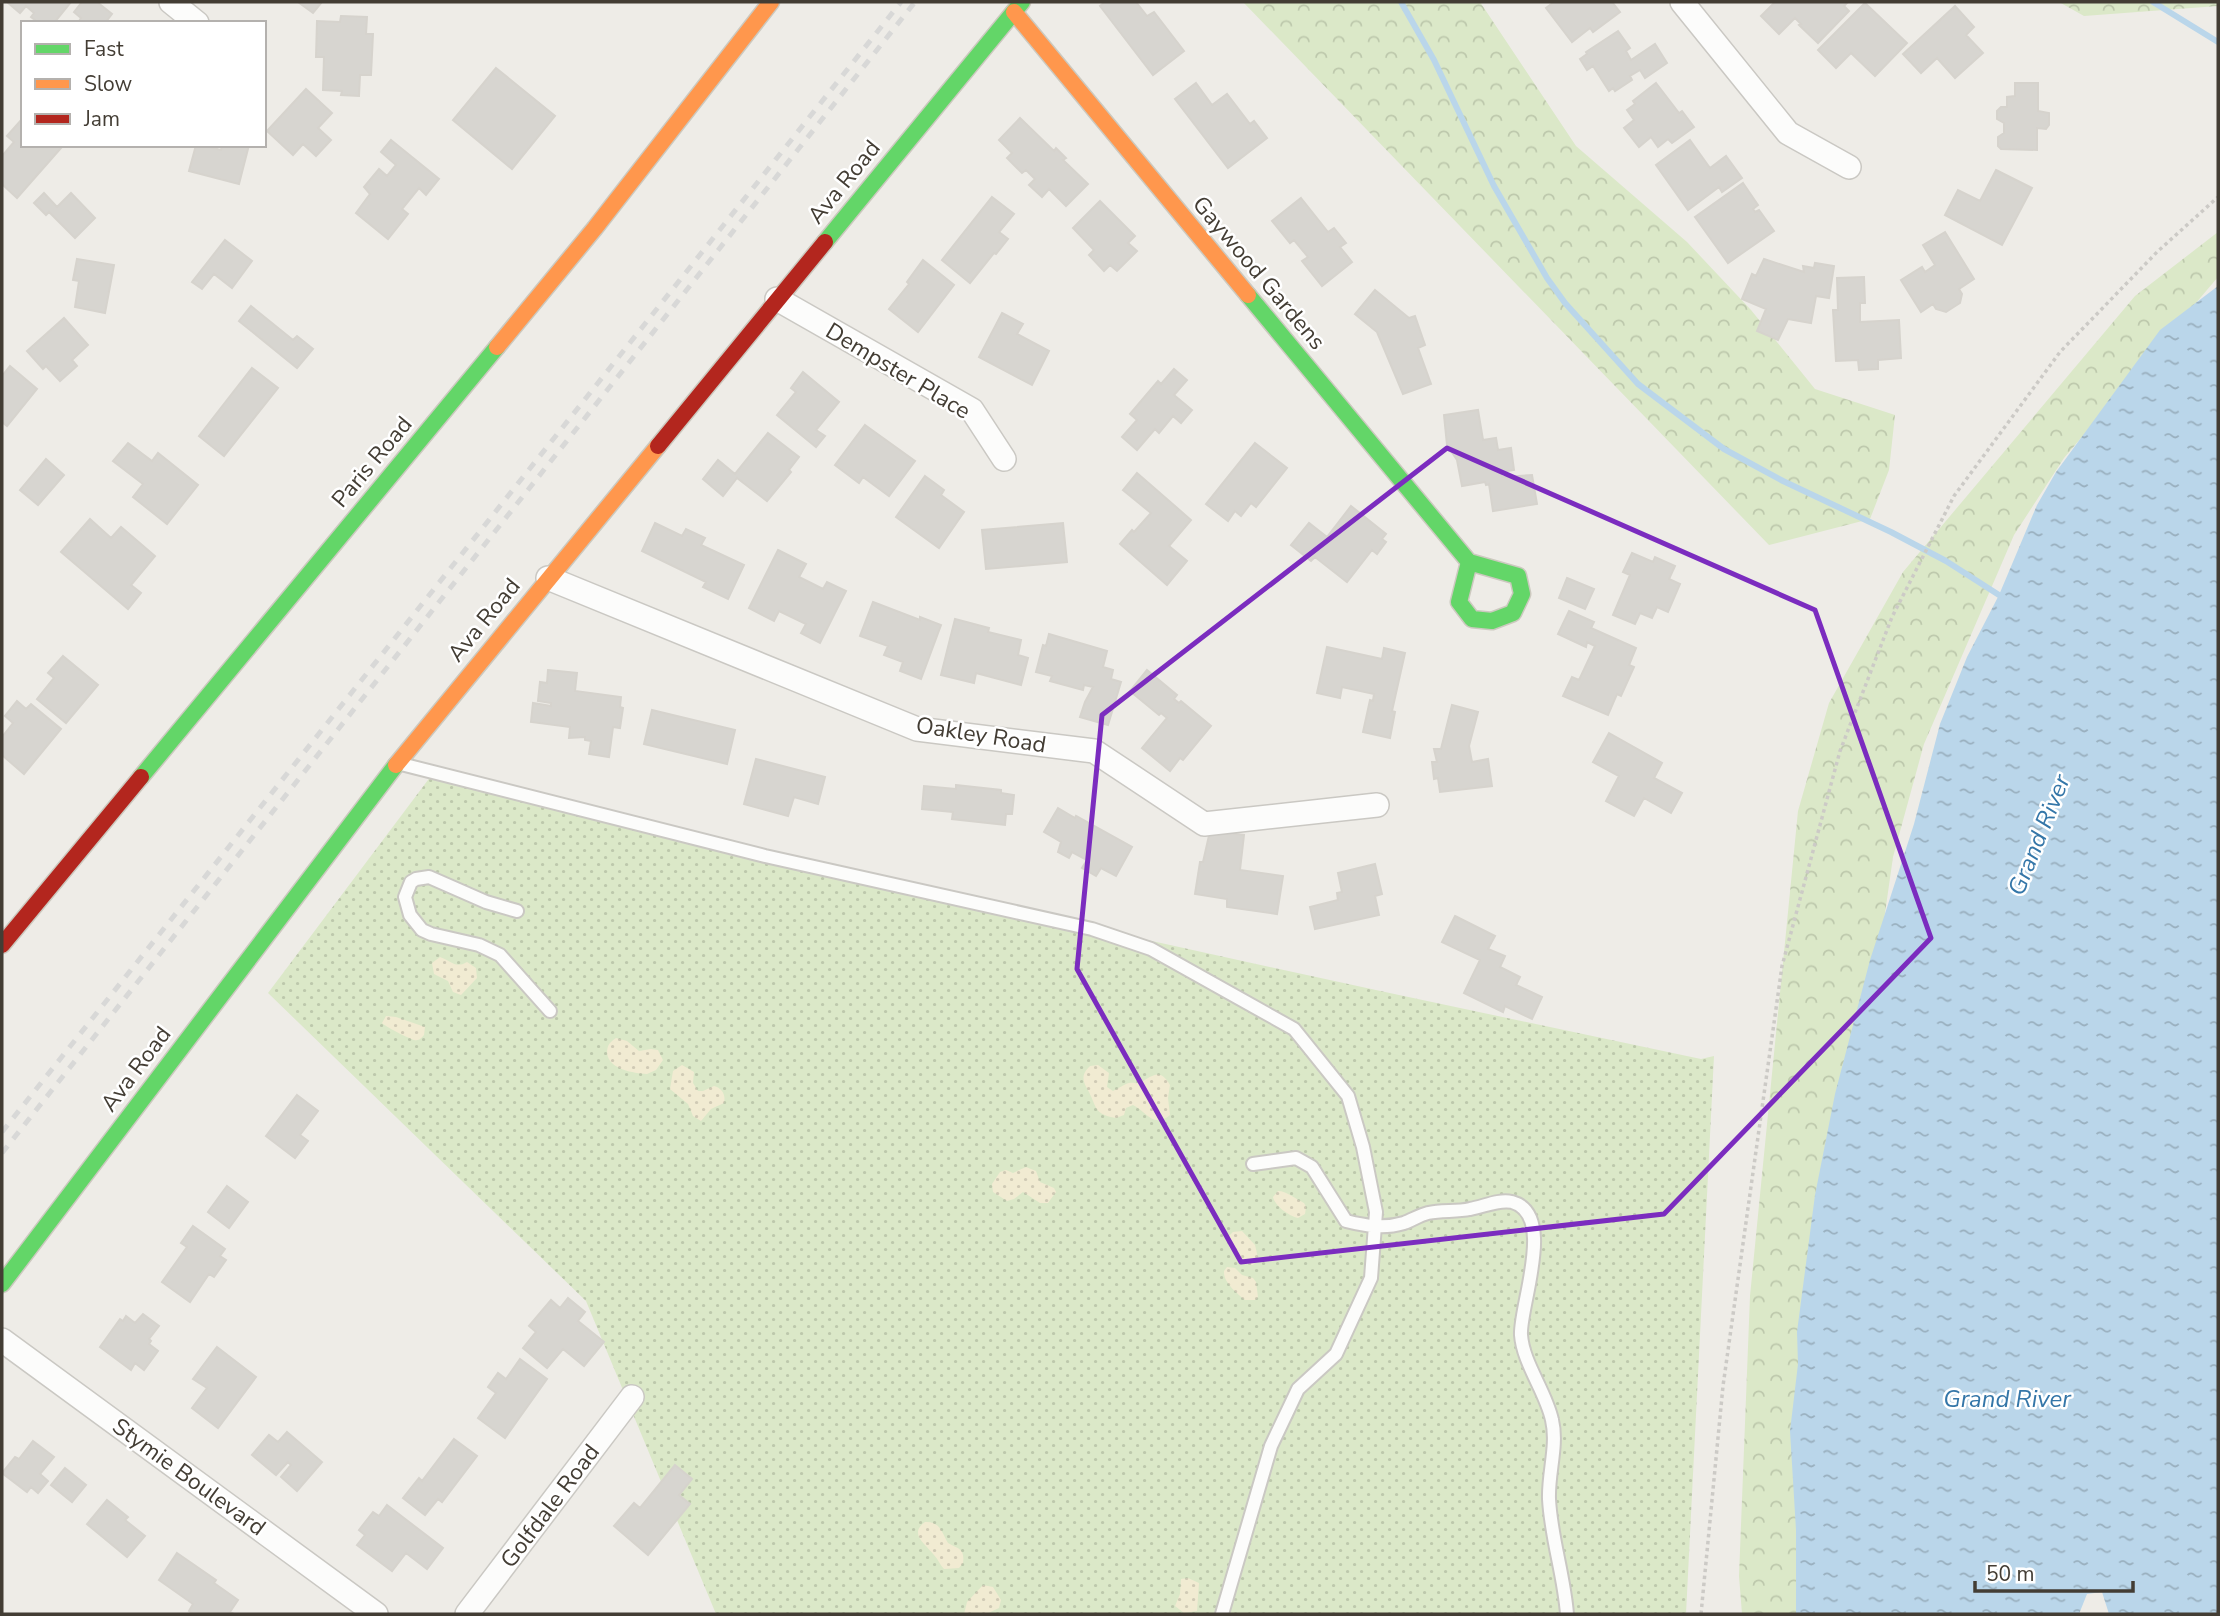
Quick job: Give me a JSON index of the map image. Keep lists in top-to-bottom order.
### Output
{
  "streets": {
    "street": [
      "Ava Road",
      "Gaywood Gardens",
      "Dempster Place",
      "Paris Road",
      "Oakley Road",
      "Stymie Boulevard",
      "Golfdale Road"
    ]
  },
  "crossings": [
    ["Ava Road", "Gaywood Gardens"],
    ["Ava Road", "Dempster Place"],
    ["Ava Road", "Oakley Road"]
  ],
  "water": ["Grand River"],
  "legend": ["Fast", "Slow", "Jam"],
  "scale_bar": "50 m"
}
